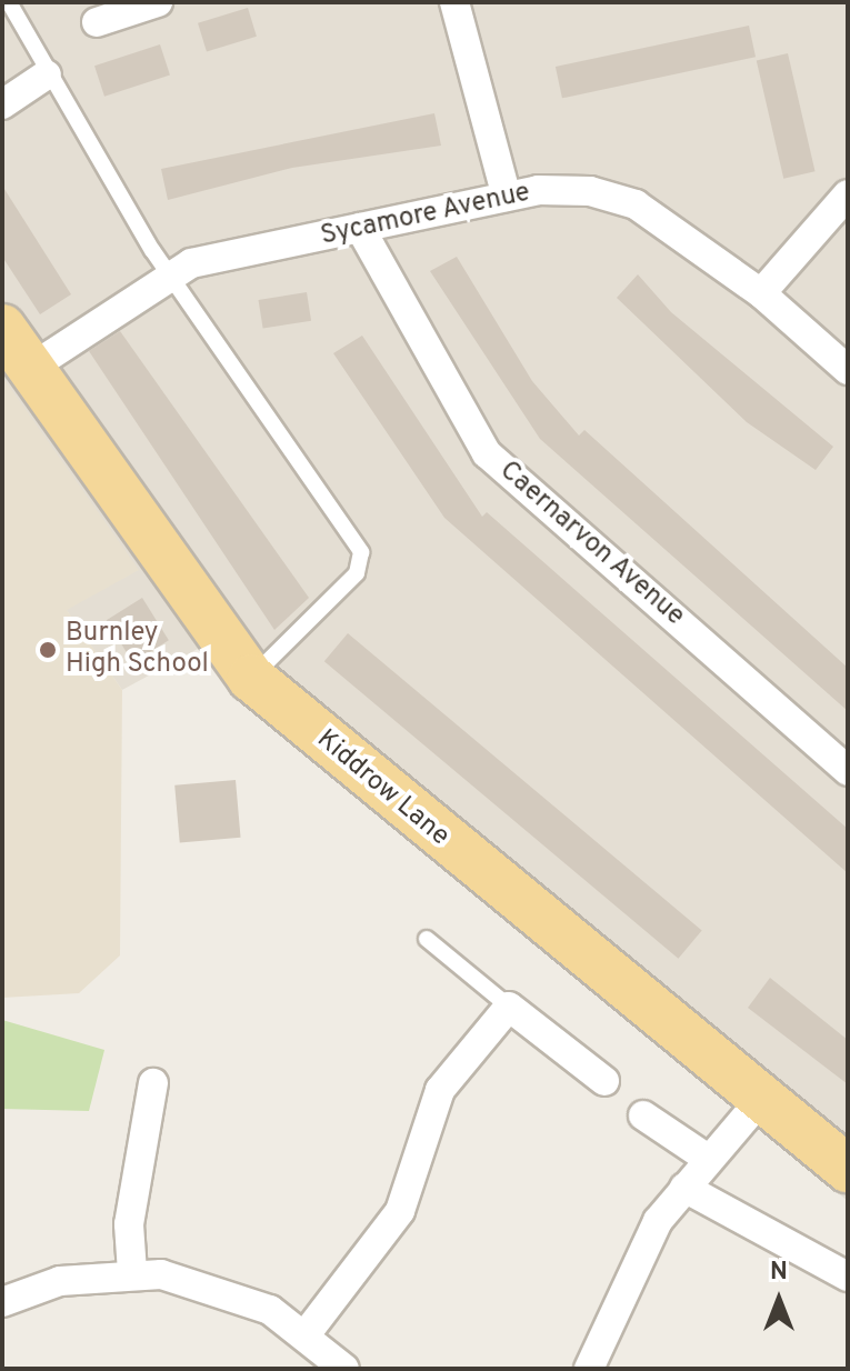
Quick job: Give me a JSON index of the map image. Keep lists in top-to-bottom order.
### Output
{
  "streets": {
    "main road": ["Kiddrow Lane"],
    "street": ["Sycamore Avenue", "Caernarvon Avenue"]
  },
  "crossings": [
    ["Sycamore Avenue", "Caernarvon Avenue"],
    ["Sycamore Avenue", "Kiddrow Lane"]
  ],
  "places": ["Burnley High School"],
  "north": "top"
}
